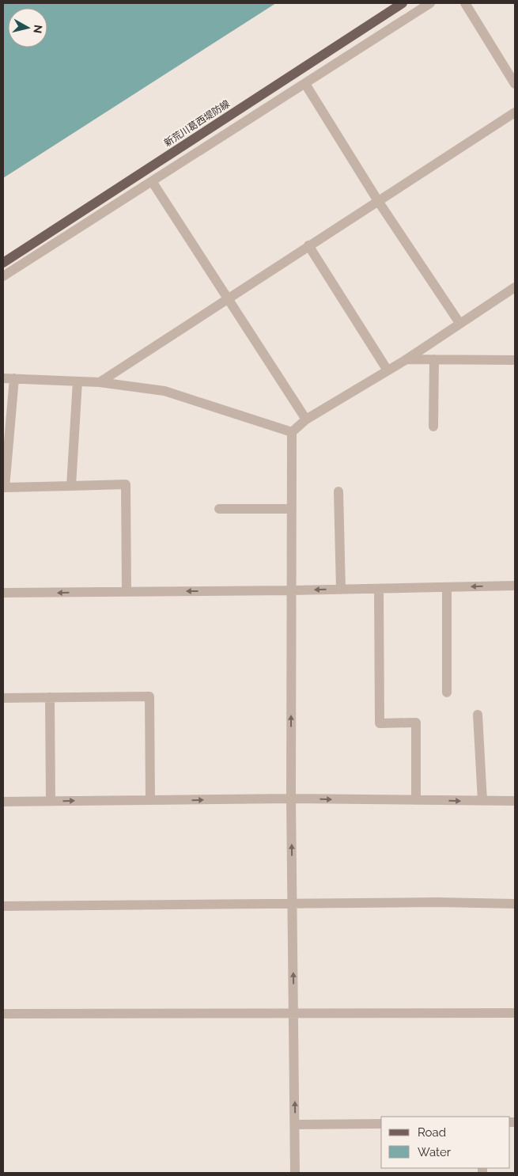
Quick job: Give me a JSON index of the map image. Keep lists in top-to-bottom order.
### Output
{
  "streets": {
    "main road": ["新荒川葛西堤防線"]
  },
  "legend": ["Road", "Water"],
  "north": "right"
}
